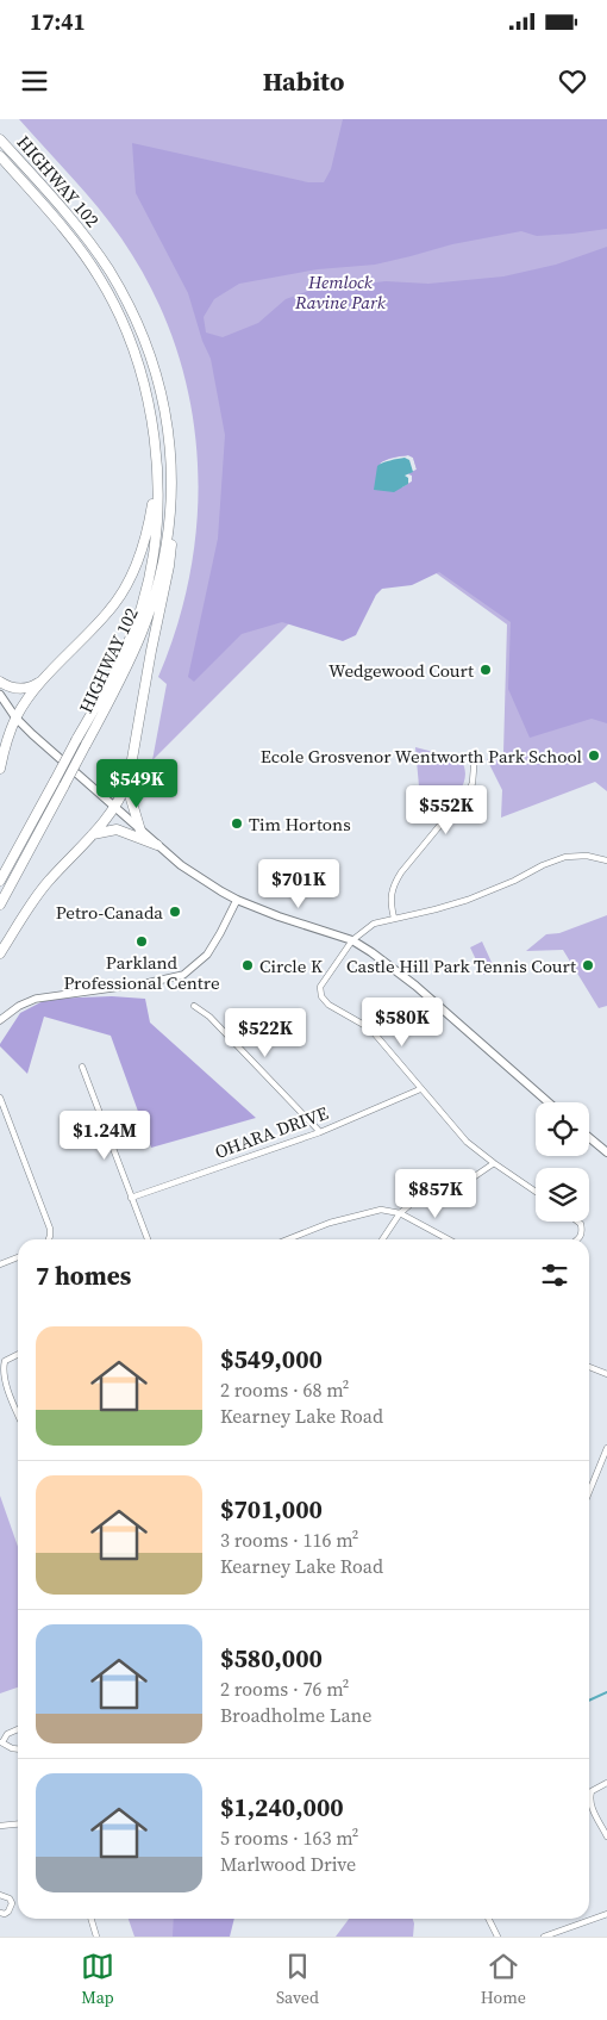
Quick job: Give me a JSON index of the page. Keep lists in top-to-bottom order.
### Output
{
  "streets": {
    "highway": ["HIGHWAY 102"],
    "street": ["OHARA DRIVE"]
  },
  "parks": ["Hemlock Ravine Park"],
  "places": [
    "Wedgewood Court",
    "Ecole Grosvenor Wentworth Park School",
    "Tim Hortons",
    "Petro-Canada",
    "Parkland Professional Centre",
    "Circle K",
    "Castle Hill Park Tennis Court"
  ],
  "page": {
    "status": "17:41",
    "header": "Habito",
    "price": [
      "$549K",
      "$552K",
      "$701K",
      "$580K",
      "$522K",
      "$1.24M",
      "$857K"
    ],
    "heading": "7 homes",
    "list": [
      {
        "name": "$549,000",
        "note": "2 rooms · 68 m² · Kearney Lake Road"
      },
      {
        "name": "$701,000",
        "note": "3 rooms · 116 m² · Kearney Lake Road"
      },
      {
        "name": "$580,000",
        "note": "2 rooms · 76 m² · Broadholme Lane"
      },
      {
        "name": "$1,240,000",
        "note": "5 rooms · 163 m² · Marlwood Drive"
      }
    ],
    "tabs": ["Map", "Saved", "Home"]
  }
}
